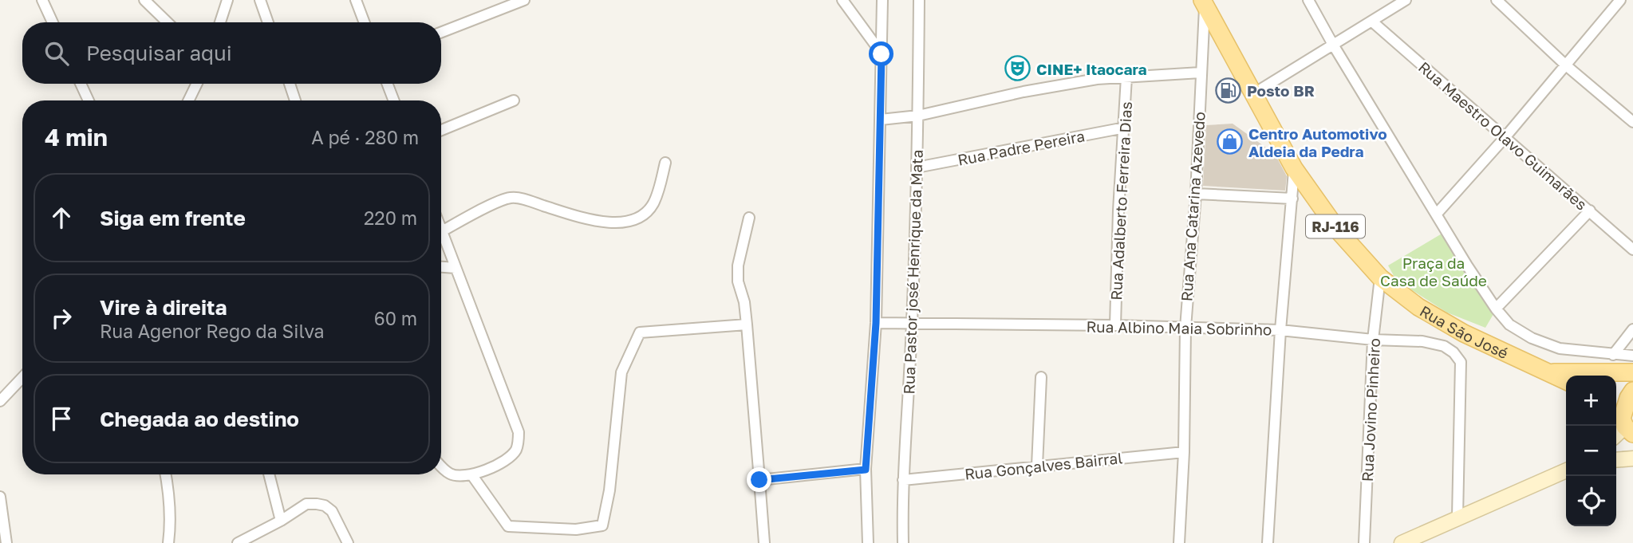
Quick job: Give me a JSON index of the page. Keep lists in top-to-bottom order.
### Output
{
  "streets": {
    "main road": ["RJ-116", "Rua São José"],
    "street": [
      "Rua Maestro Olavo Guimarães",
      "Rua Padre Pereira",
      "Rua Adalberto Ferreira Dias",
      "Rua Ana Catarina Azevedo",
      "Rua Pastor josé Henrique da Mata",
      "Rua Albino Maia Sobrinho",
      "Rua Jovino Pinheiro",
      "Rua Gonçalves Bairral"
    ]
  },
  "crossings": [
    ["Rua Padre Pereira", "Rua Adalberto Ferreira Dias"],
    ["Rua Padre Pereira", "Rua Pastor josé Henrique da Mata"],
    ["Rua Adalberto Ferreira Dias", "Rua Albino Maia Sobrinho"],
    ["Rua Ana Catarina Azevedo", "Rua Albino Maia Sobrinho"],
    ["Rua Ana Catarina Azevedo", "Rua São José"],
    ["Rua Ana Catarina Azevedo", "Rua Gonçalves Bairral"],
    ["Rua Pastor josé Henrique da Mata", "Rua Albino Maia Sobrinho"],
    ["Rua Pastor josé Henrique da Mata", "Rua Gonçalves Bairral"],
    ["Rua Albino Maia Sobrinho", "Rua Jovino Pinheiro"],
    ["Rua São José", "Rua Jovino Pinheiro"]
  ],
  "parks": ["Praça da Casa de Saúde"],
  "places": {
    "theatre": ["CINE+ Itaocara"],
    "fuel station": ["Posto BR"],
    "shop": ["Centro Automotivo Aldeia da Pedra"]
  },
  "page": {
    "search": "Pesquisar aqui",
    "heading": ["4 min", "A pé · 280 m"],
    "list": [
      ["Siga em frente", "220 m"],
      ["Vire à direita", "Rua Agenor Rego da Silva", "60 m"],
      "Chegada ao destino"
    ],
    "map_buttons": ["+", "−"]
  }
}
